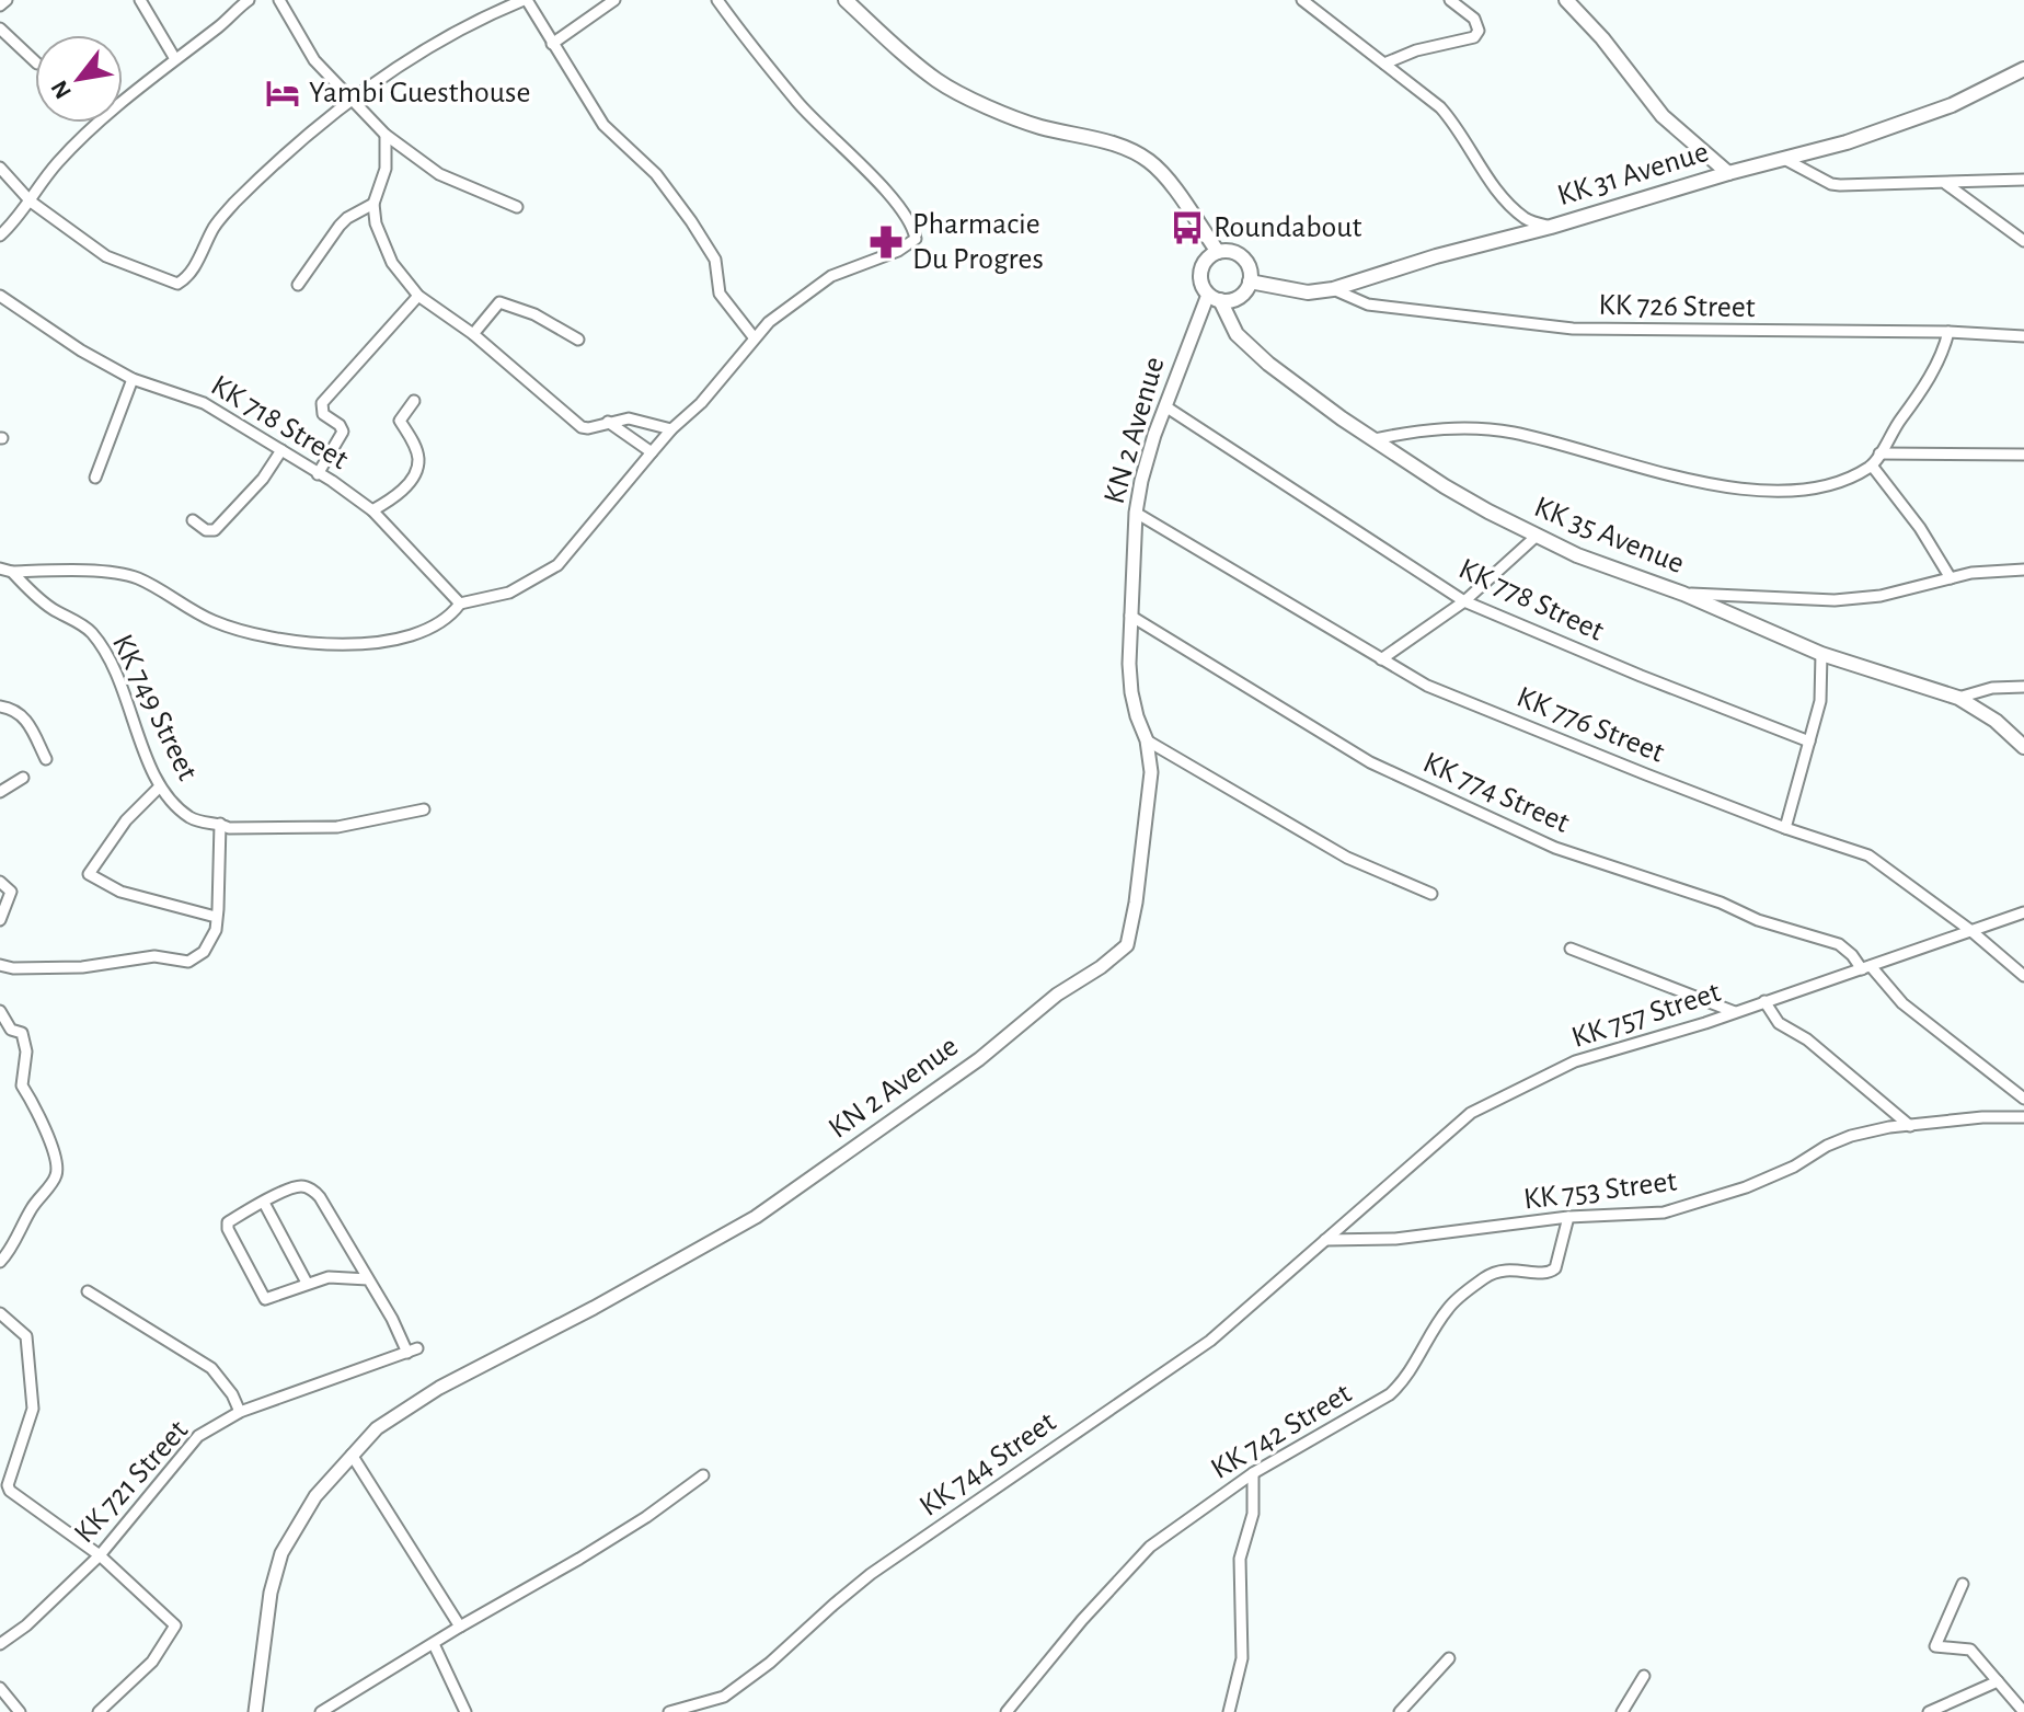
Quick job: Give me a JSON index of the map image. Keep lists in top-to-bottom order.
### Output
{
  "streets": {
    "main road": ["KK 31 Avenue", "KK 35 Avenue"],
    "street": [
      "KK 726 Street",
      "KK 718 Street",
      "KN 2 Avenue",
      "KK 778 Street",
      "KK 749 Street",
      "KK 776 Street",
      "KK 774 Street",
      "KK 757 Street",
      "KK 753 Street",
      "KK 742 Street",
      "KK 744 Street",
      "KK 721 Street"
    ]
  },
  "crossings": [
    ["KK 31 Avenue", "KK 726 Street"],
    ["KK 31 Avenue", "KN 2 Avenue"],
    ["KK 31 Avenue", "KK 35 Avenue"],
    ["KN 2 Avenue", "KK 35 Avenue"],
    ["KN 2 Avenue", "KK 778 Street"],
    ["KN 2 Avenue", "KK 776 Street"],
    ["KN 2 Avenue", "KK 774 Street"],
    ["KK 776 Street", "KK 757 Street"],
    ["KK 774 Street", "KK 757 Street"],
    ["KK 757 Street", "KK 753 Street"],
    ["KK 757 Street", "KK 744 Street"],
    ["KK 753 Street", "KK 742 Street"],
    ["KK 753 Street", "KK 744 Street"]
  ],
  "places": {
    "hotel": ["Yambi Guesthouse"],
    "bus stop": ["Roundabout"],
    "pharmacy": ["Pharmacie Du Progres"]
  },
  "north": "bottom left"
}
